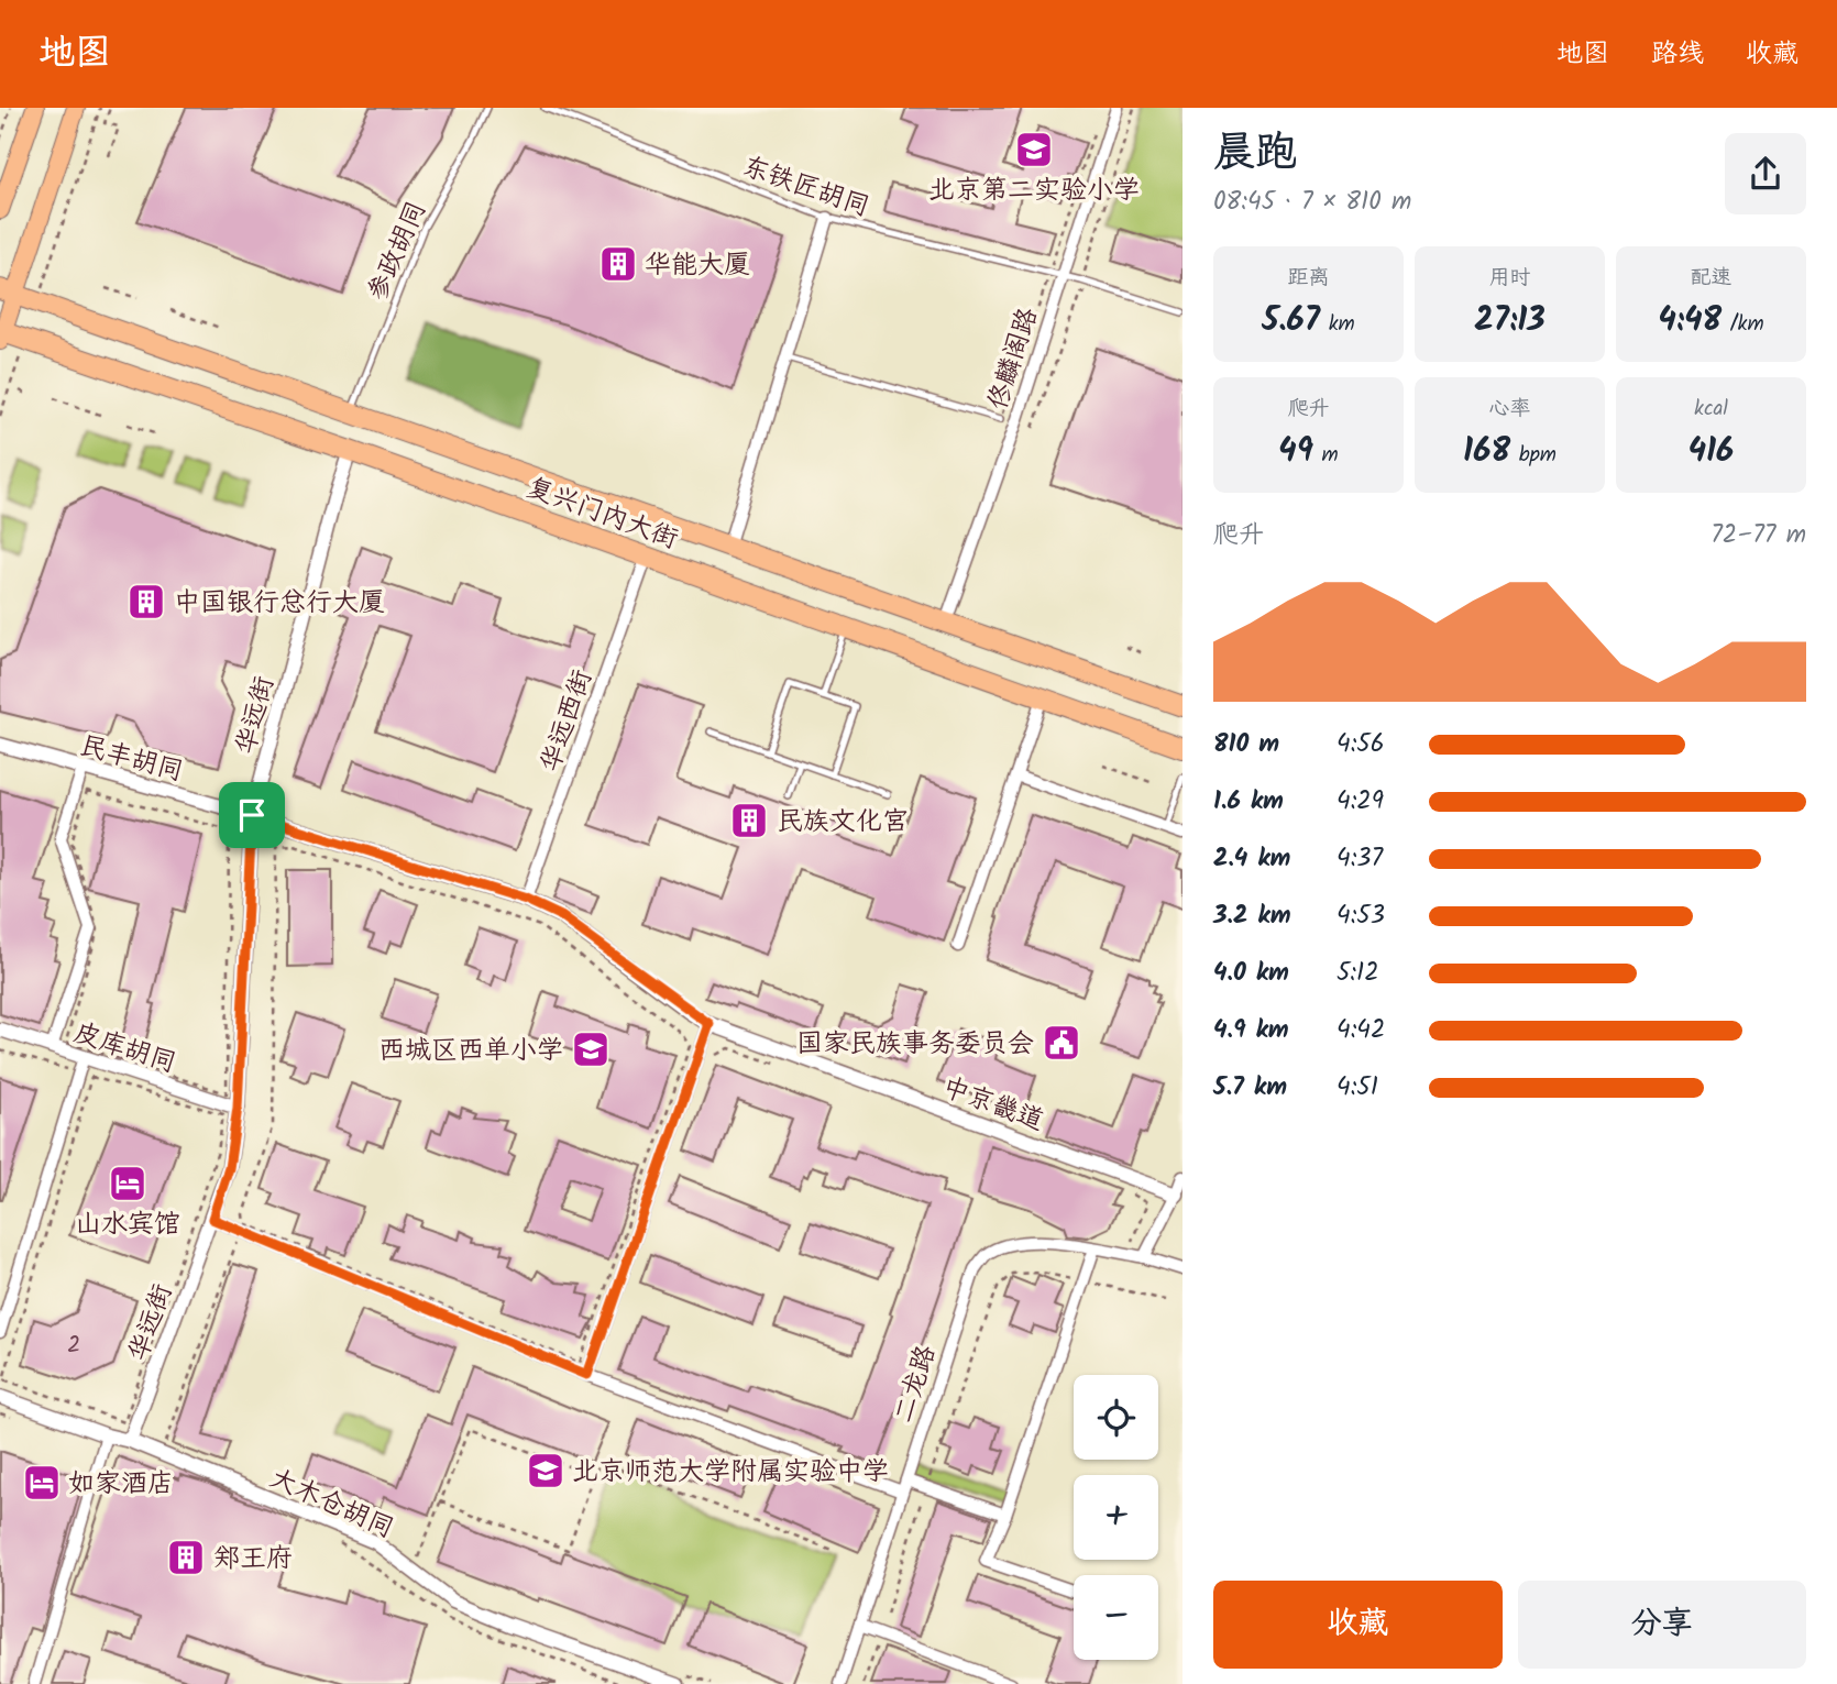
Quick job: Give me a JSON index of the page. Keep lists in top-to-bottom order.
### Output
{
  "streets": {
    "highway": ["复兴门内大街"],
    "street": [
      "佟麟阁路",
      "华远街",
      "华远西街",
      "民丰胡同",
      "皮库胡同",
      "中京畿道",
      "二龙路",
      "大木仓胡同"
    ],
    "lane": ["东铁匠胡同", "参政胡同"]
  },
  "crossings": [
    ["东铁匠胡同", "佟麟阁路"],
    ["参政胡同", "复兴门内大街"],
    ["佟麟阁路", "复兴门内大街"],
    ["复兴门内大街", "华远街"],
    ["复兴门内大街", "华远西街"],
    ["华远街", "民丰胡同"],
    ["华远街", "皮库胡同"],
    ["华远街", "中京畿道"],
    ["华远街", "大木仓胡同"],
    ["华远西街", "中京畿道"],
    ["民丰胡同", "中京畿道"]
  ],
  "places": {
    "school or university": ["北京第二实验小学", "西城区西单小学", "北京师范大学附属实验中学"],
    "building": [
      "华能大厦",
      "中国银行总行大厦",
      "民族文化宫",
      "郑王府"
    ],
    "public building": ["国家民族事务委员会"],
    "hotel": ["山水宾馆", "如家酒店"]
  },
  "house_numbers": ["2"],
  "page": {
    "header": "地图",
    "nav": ["地图", "路线", "收藏"],
    "heading": ["晨跑", "08:45 · 7 × 810 m"],
    "stats": [
      ["距离", "5.67 km"],
      ["用时", "27:13"],
      ["配速", "4:48 /km"],
      ["爬升", "49 m"],
      ["心率", "168 bpm"],
      ["kcal", "416"]
    ],
    "chart": ["爬升", "72–77 m"],
    "list": [
      {
        "name": "810 m",
        "note": "4:56"
      },
      {
        "name": "1.6 km",
        "note": "4:29"
      },
      {
        "name": "2.4 km",
        "note": "4:37"
      },
      {
        "name": "3.2 km",
        "note": "4:53"
      },
      {
        "name": "4.0 km",
        "note": "5:12"
      },
      {
        "name": "4.9 km",
        "note": "4:42"
      },
      {
        "name": "5.7 km",
        "note": "4:51"
      }
    ],
    "map_buttons": ["+", "−"],
    "buttons": ["收藏", "分享"]
  }
}
